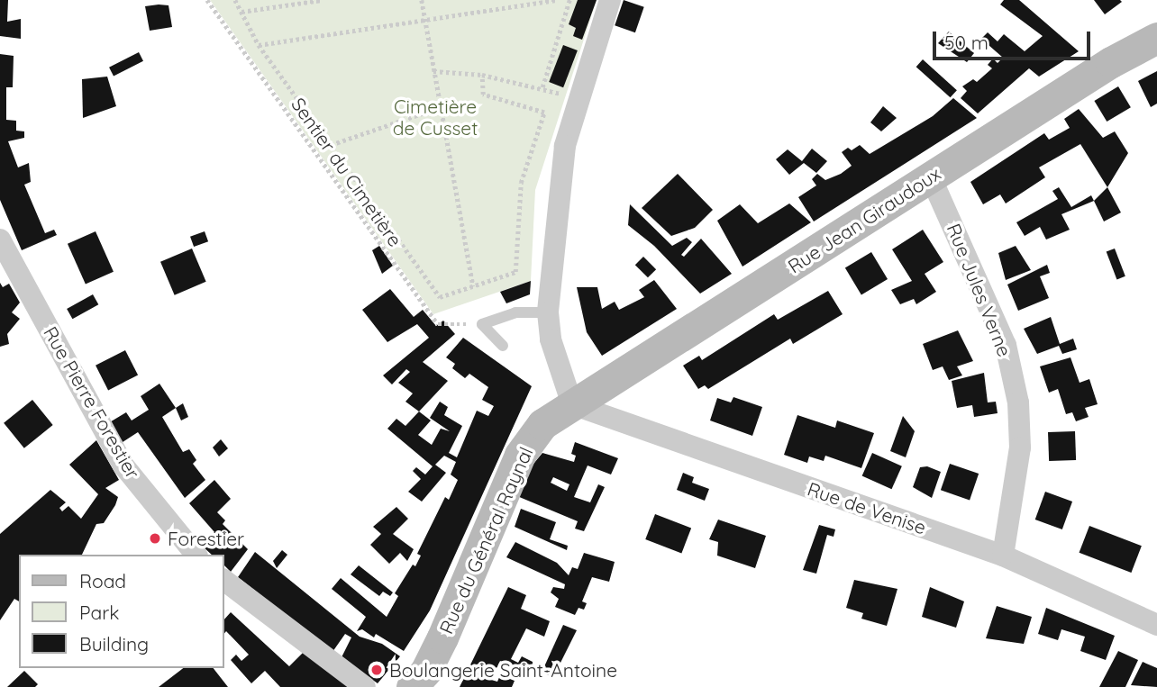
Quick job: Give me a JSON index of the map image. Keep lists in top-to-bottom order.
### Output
{
  "streets": {
    "main road": ["Rue Jean Giraudoux", "Rue du Général Raynal"],
    "street": ["Rue Jules Verne", "Rue Pierre Forestier", "Rue de Venise"],
    "path": ["Sentier du Cimetière"]
  },
  "crossings": [
    ["Rue Jean Giraudoux", "Rue Jules Verne"],
    ["Rue Jean Giraudoux", "Rue de Venise"],
    ["Rue Jean Giraudoux", "Rue du Général Raynal"],
    ["Rue Jules Verne", "Rue de Venise"],
    ["Rue de Venise", "Rue du Général Raynal"]
  ],
  "parks": ["Cimetière de Cusset"],
  "places": ["Forestier", "Boulangerie Saint-Antoine"],
  "legend": ["Road", "Park", "Building"],
  "scale_bar": "50 m"
}
